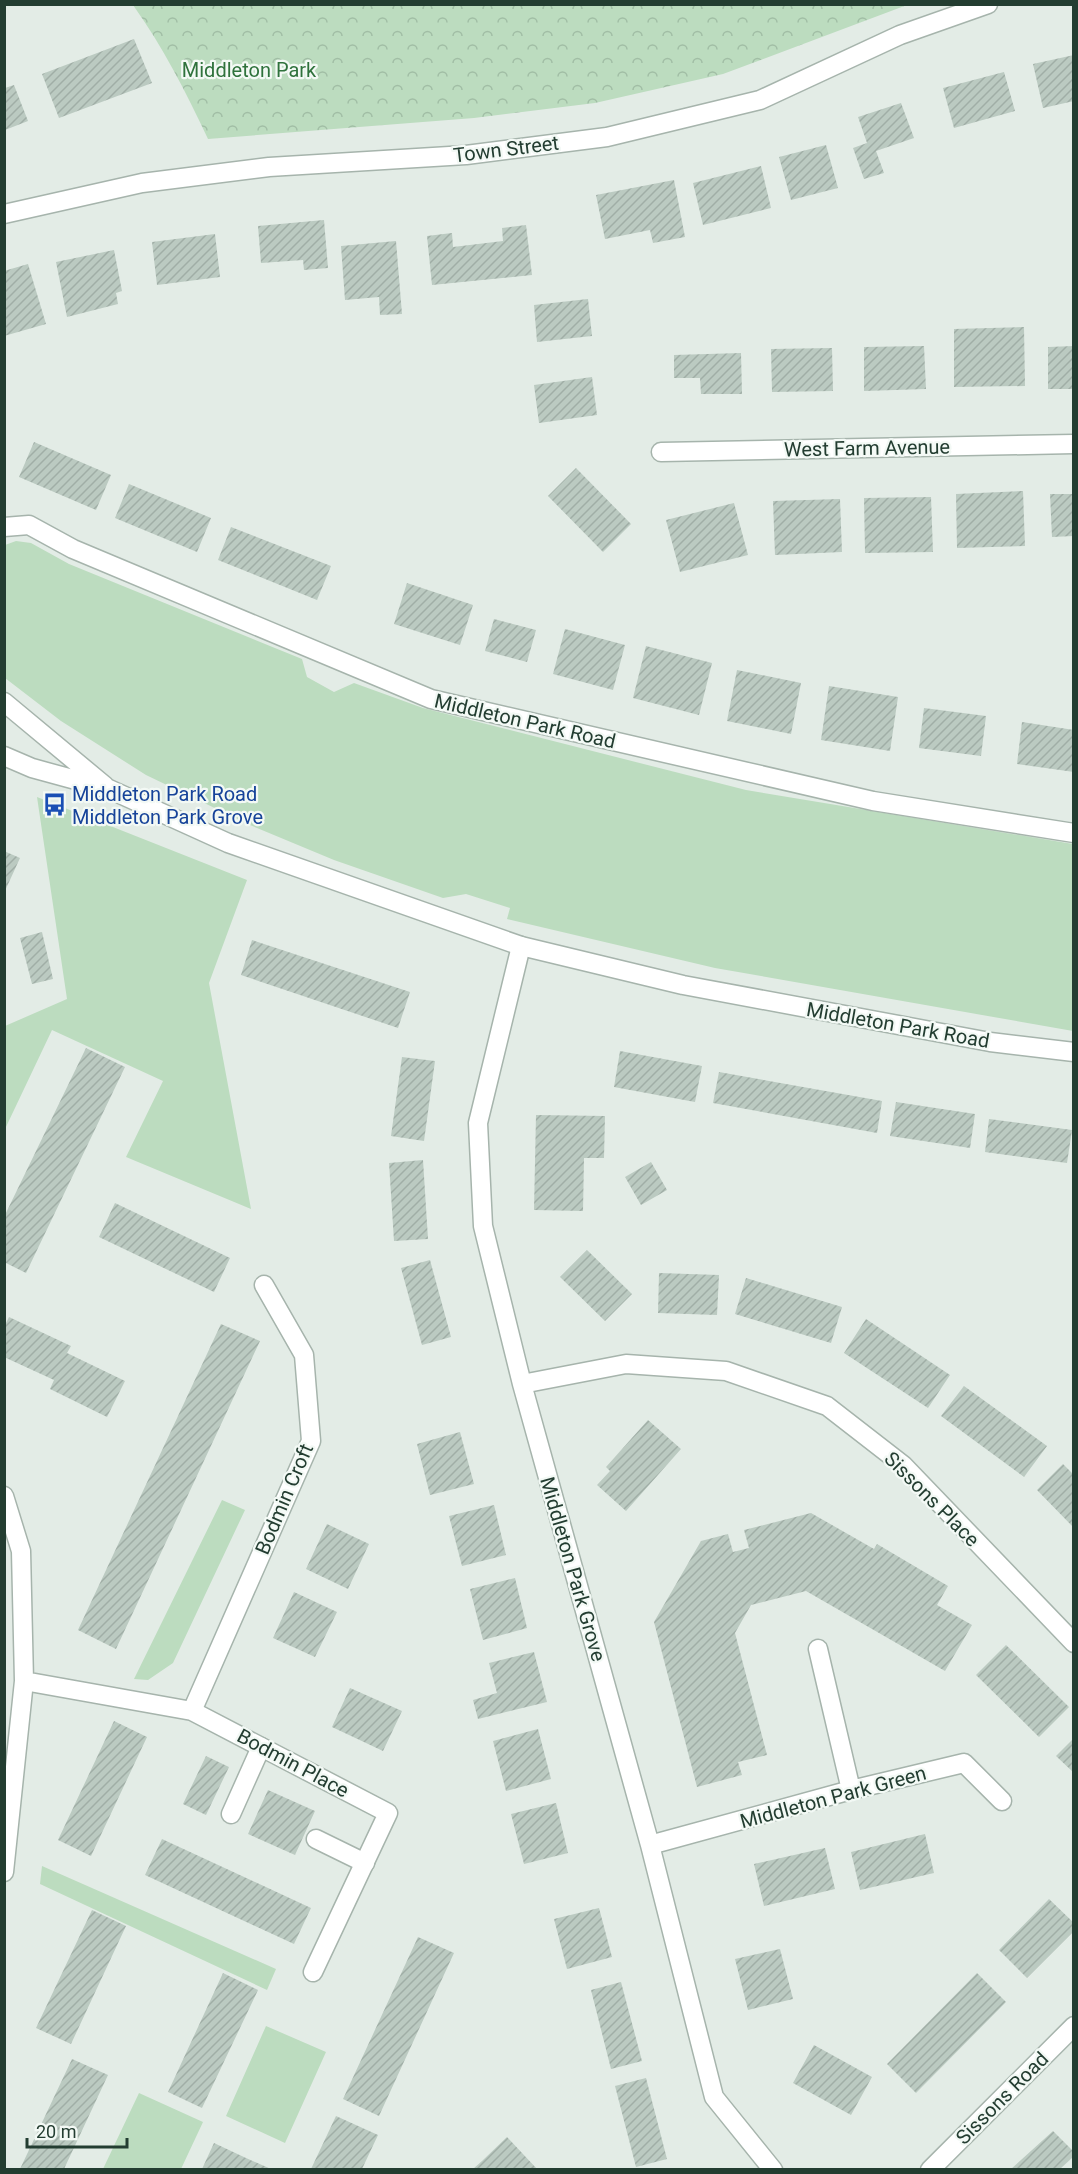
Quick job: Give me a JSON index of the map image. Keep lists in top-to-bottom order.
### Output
{
  "streets": {
    "street": [
      "Town Street",
      "West Farm Avenue",
      "Middleton Park Road",
      "Bodmin Croft",
      "Sissons Place",
      "Middleton Park Grove",
      "Bodmin Place",
      "Middleton Park Green",
      "Sissons Road"
    ]
  },
  "crossings": [
    ["Middleton Park Road", "Middleton Park Grove"],
    ["Bodmin Croft", "Bodmin Place"],
    ["Sissons Place", "Middleton Park Grove"],
    ["Middleton Park Grove", "Middleton Park Green"]
  ],
  "parks": ["Middleton Park"],
  "places": {
    "bus stop": ["Middleton Park Road Middleton Park Grove"]
  },
  "scale_bar": "20 m"
}
